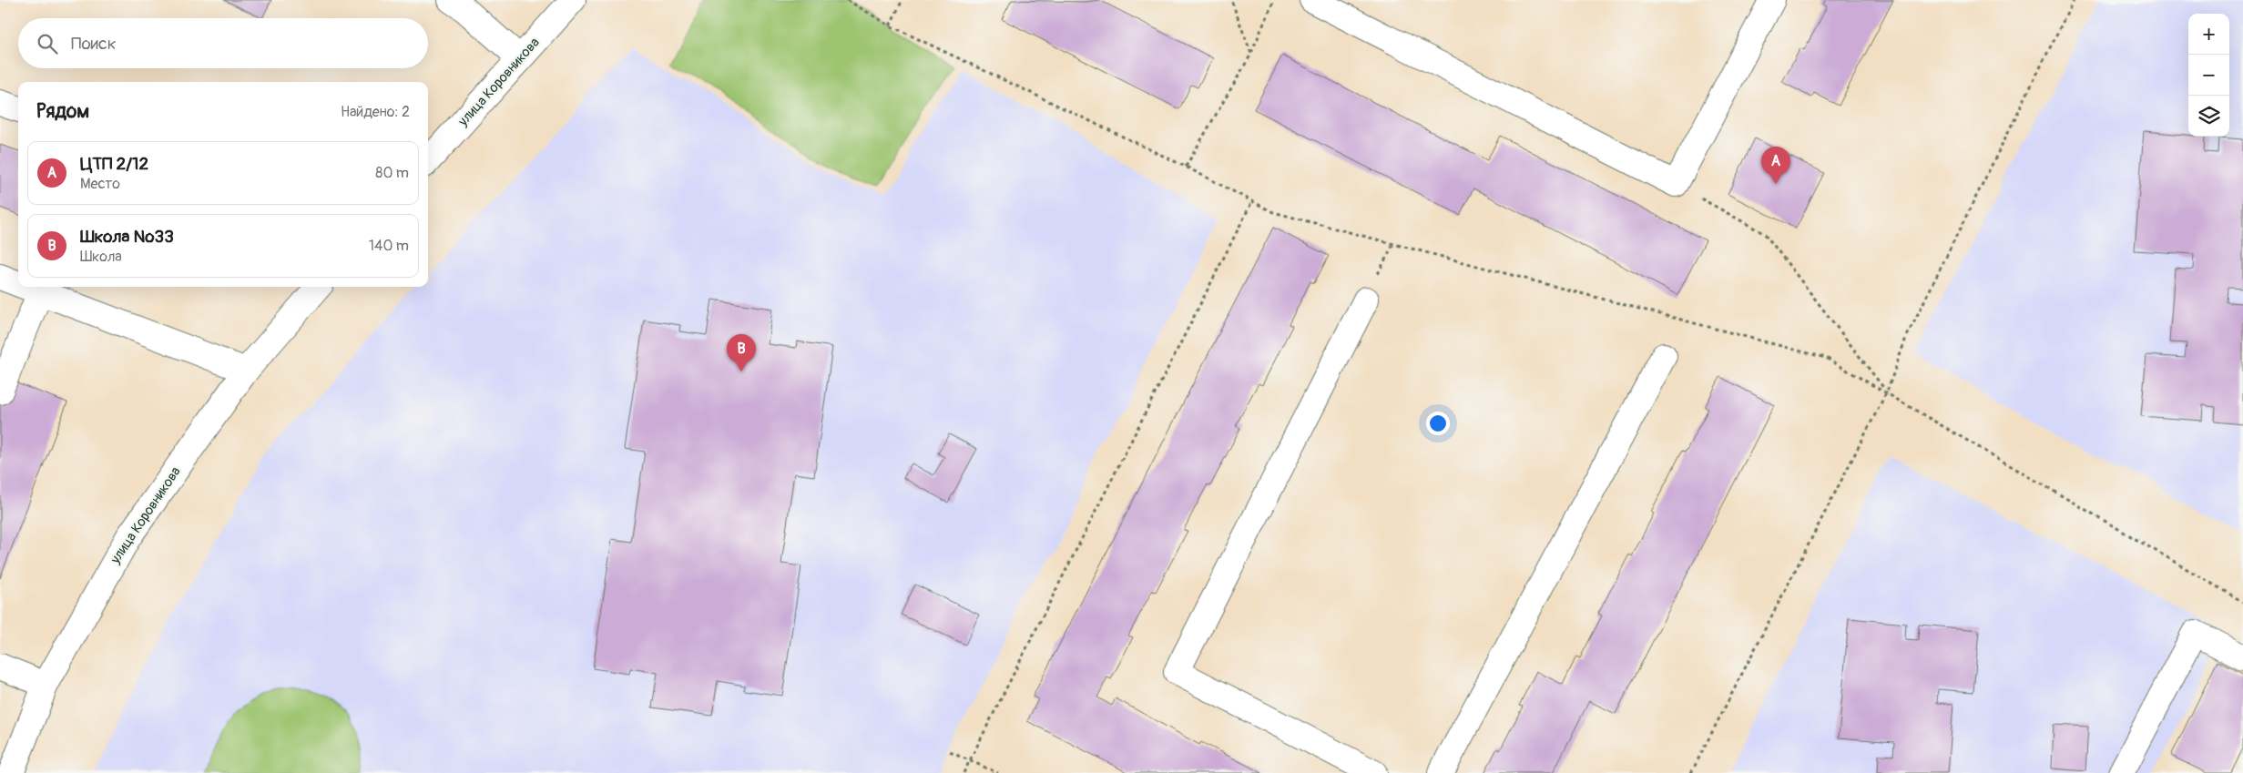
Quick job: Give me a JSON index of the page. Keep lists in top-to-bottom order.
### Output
{
  "streets": {
    "street": ["улица Коровникова"]
  },
  "page": {
    "map_buttons": ["+", "−"],
    "search": "Поиск",
    "heading": ["Рядом", "Найдено: 2"],
    "list": [
      {
        "mark": "A",
        "name": "ЦТП 2/12",
        "note": "Место",
        "value": "80 m"
      },
      {
        "mark": "B",
        "name": "Школа №33",
        "note": "Школа",
        "value": "140 m"
      }
    ],
    "pins": ["A", "B"]
  }
}
